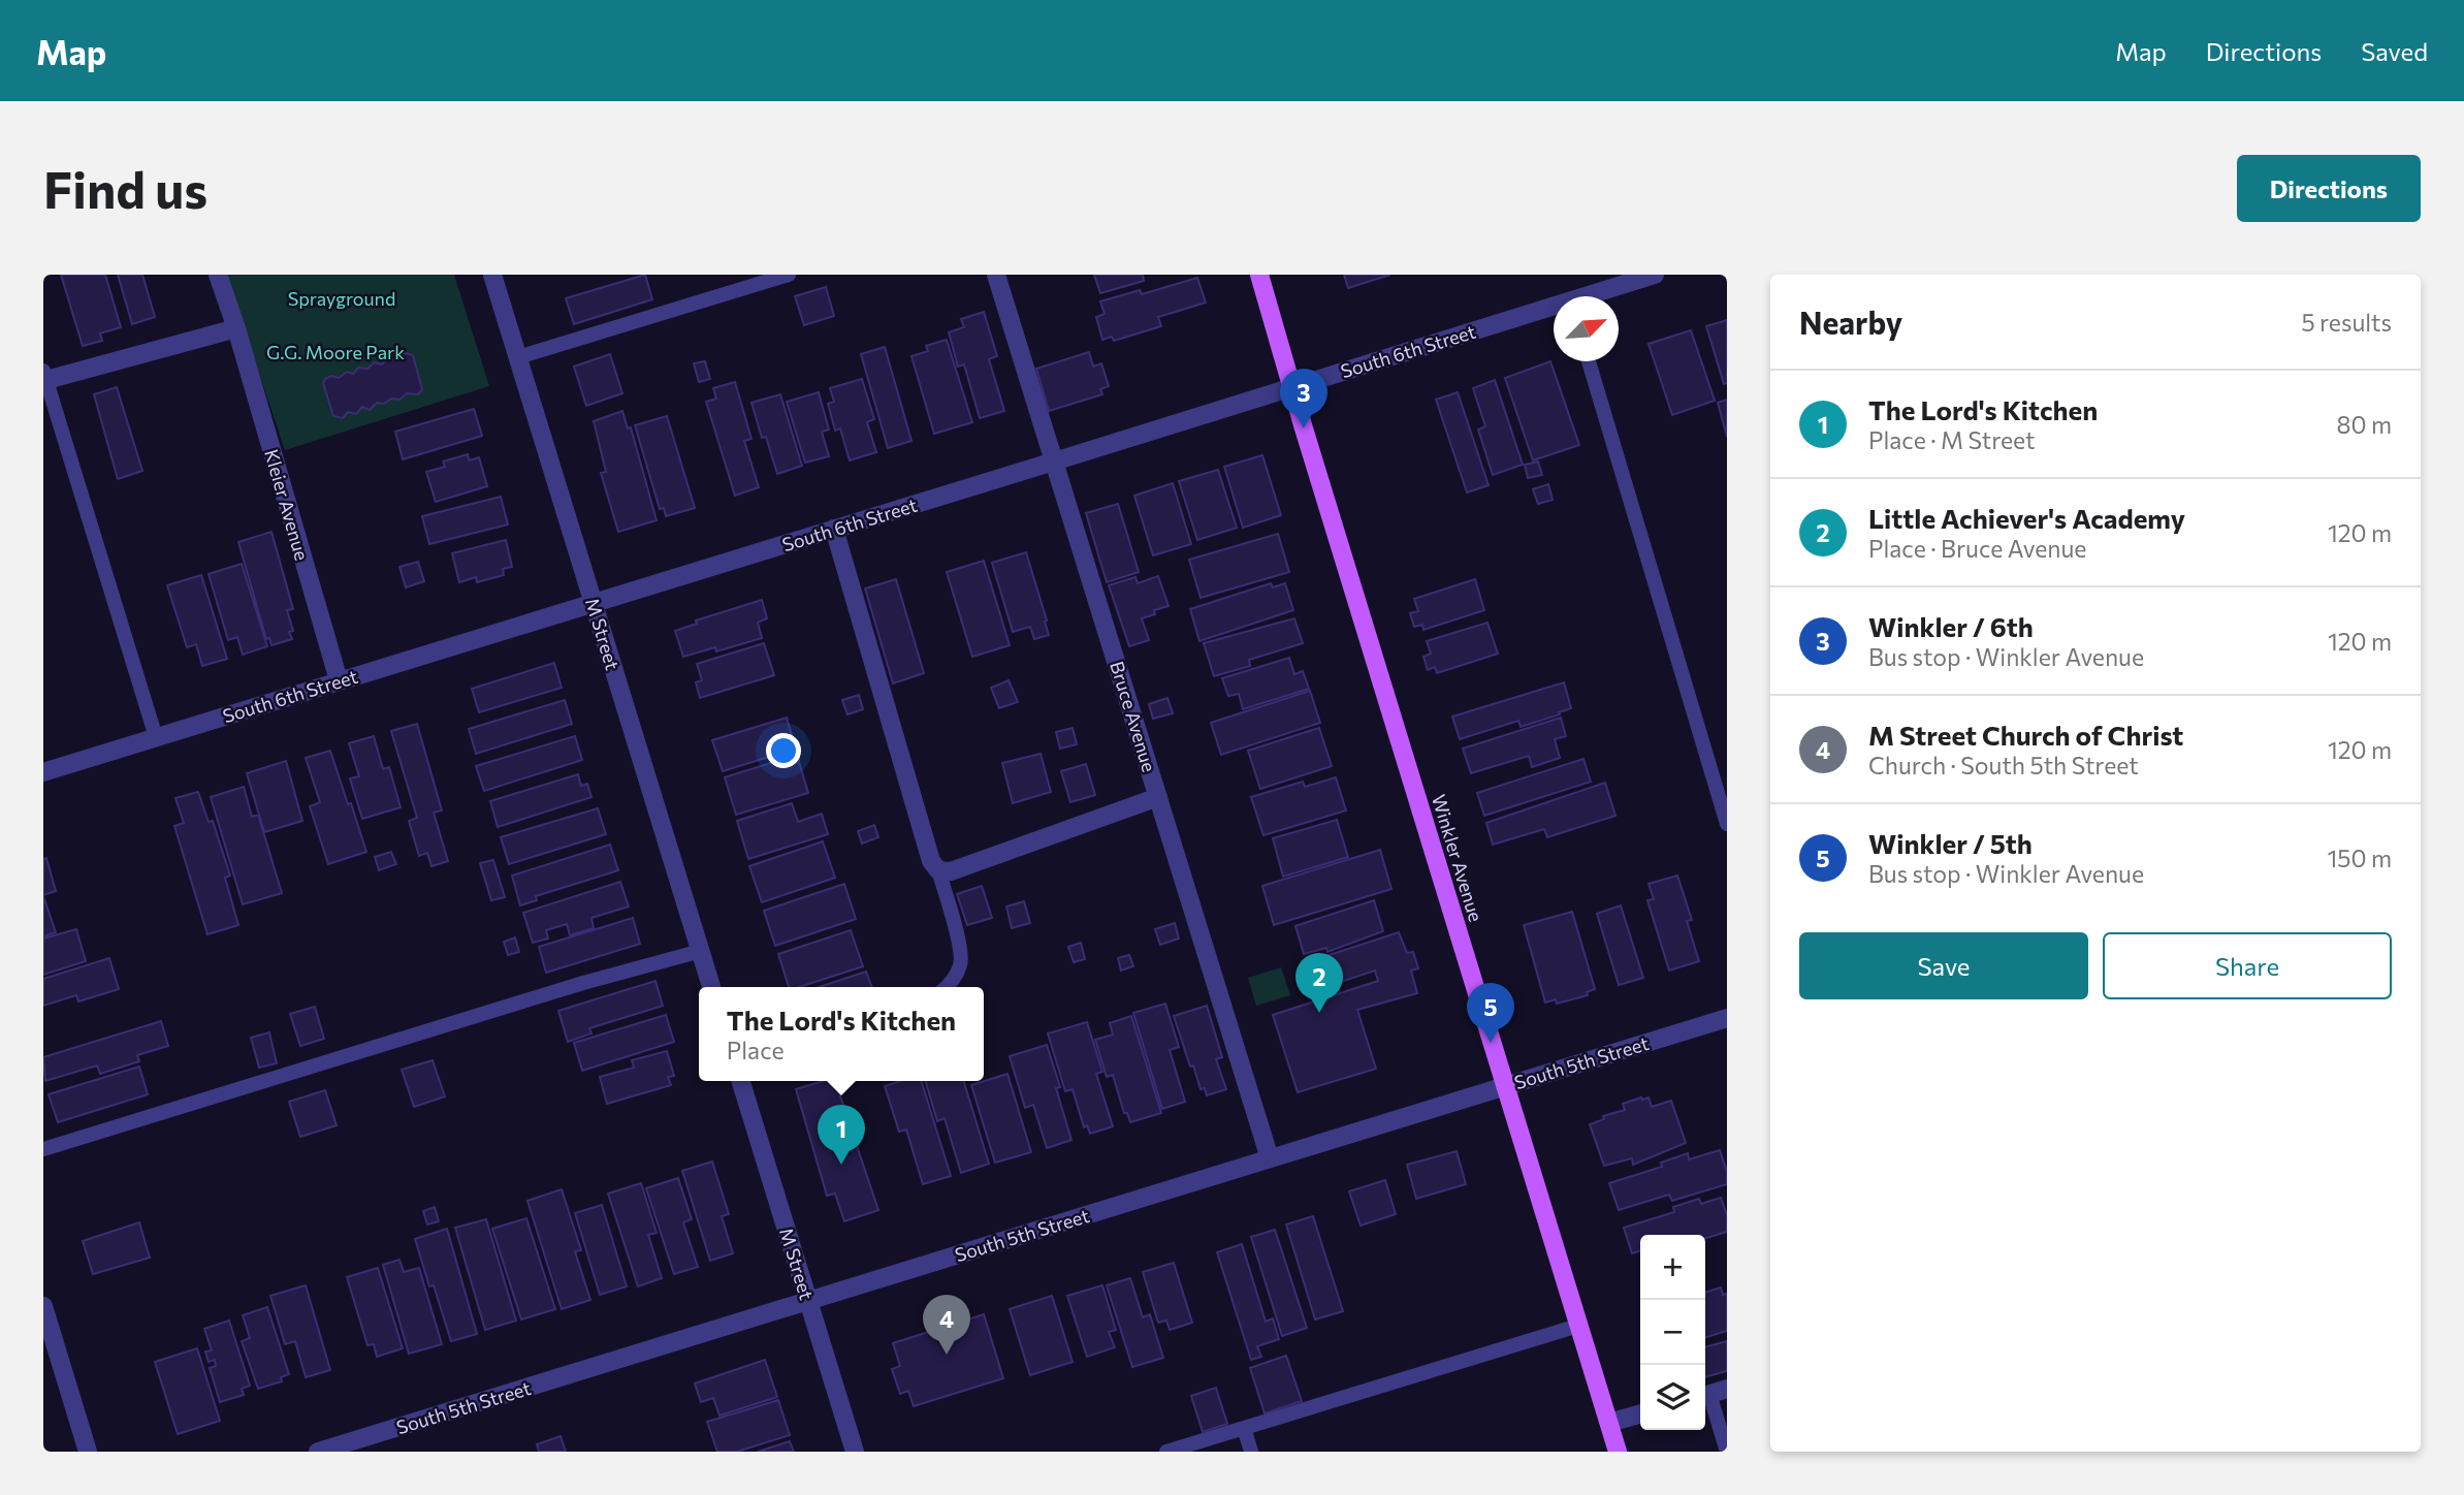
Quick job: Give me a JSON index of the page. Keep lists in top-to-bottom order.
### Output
{
  "streets": {
    "main road": ["Winkler Avenue"],
    "street": [
      "South 6th Street",
      "Kleier Avenue",
      "M Street",
      "Bruce Avenue",
      "South 5th Street"
    ]
  },
  "crossings": [
    ["South 6th Street", "Kleier Avenue"],
    ["South 6th Street", "M Street"],
    ["South 6th Street", "Bruce Avenue"],
    ["South 6th Street", "Winkler Avenue"],
    ["M Street", "South 5th Street"],
    ["Bruce Avenue", "South 5th Street"],
    ["Winkler Avenue", "South 5th Street"]
  ],
  "parks": ["Sprayground", "G.G. Moore Park"],
  "north": "top right",
  "page": {
    "header": "Map",
    "nav": ["Map", "Directions", "Saved"],
    "buttons": [
      "Directions",
      ["Save", "Share"]
    ],
    "title": "Find us",
    "heading": ["Nearby", "5 results"],
    "pins": [
      "3",
      "2",
      "5",
      "1",
      "4"
    ],
    "list": [
      {
        "mark": "1",
        "name": "The Lord's Kitchen",
        "note": "Place · M Street",
        "value": "80 m"
      },
      {
        "mark": "2",
        "name": "Little Achiever's Academy",
        "note": "Place · Bruce Avenue",
        "value": "120 m"
      },
      {
        "mark": "3",
        "name": "Winkler / 6th",
        "note": "Bus stop · Winkler Avenue",
        "value": "120 m"
      },
      {
        "mark": "4",
        "name": "M Street Church of Christ",
        "note": "Church · South 5th Street",
        "value": "120 m"
      },
      {
        "mark": "5",
        "name": "Winkler / 5th",
        "note": "Bus stop · Winkler Avenue",
        "value": "150 m"
      }
    ],
    "popup": ["The Lord's Kitchen", "Place"],
    "map_buttons": ["+", "−"]
  }
}
